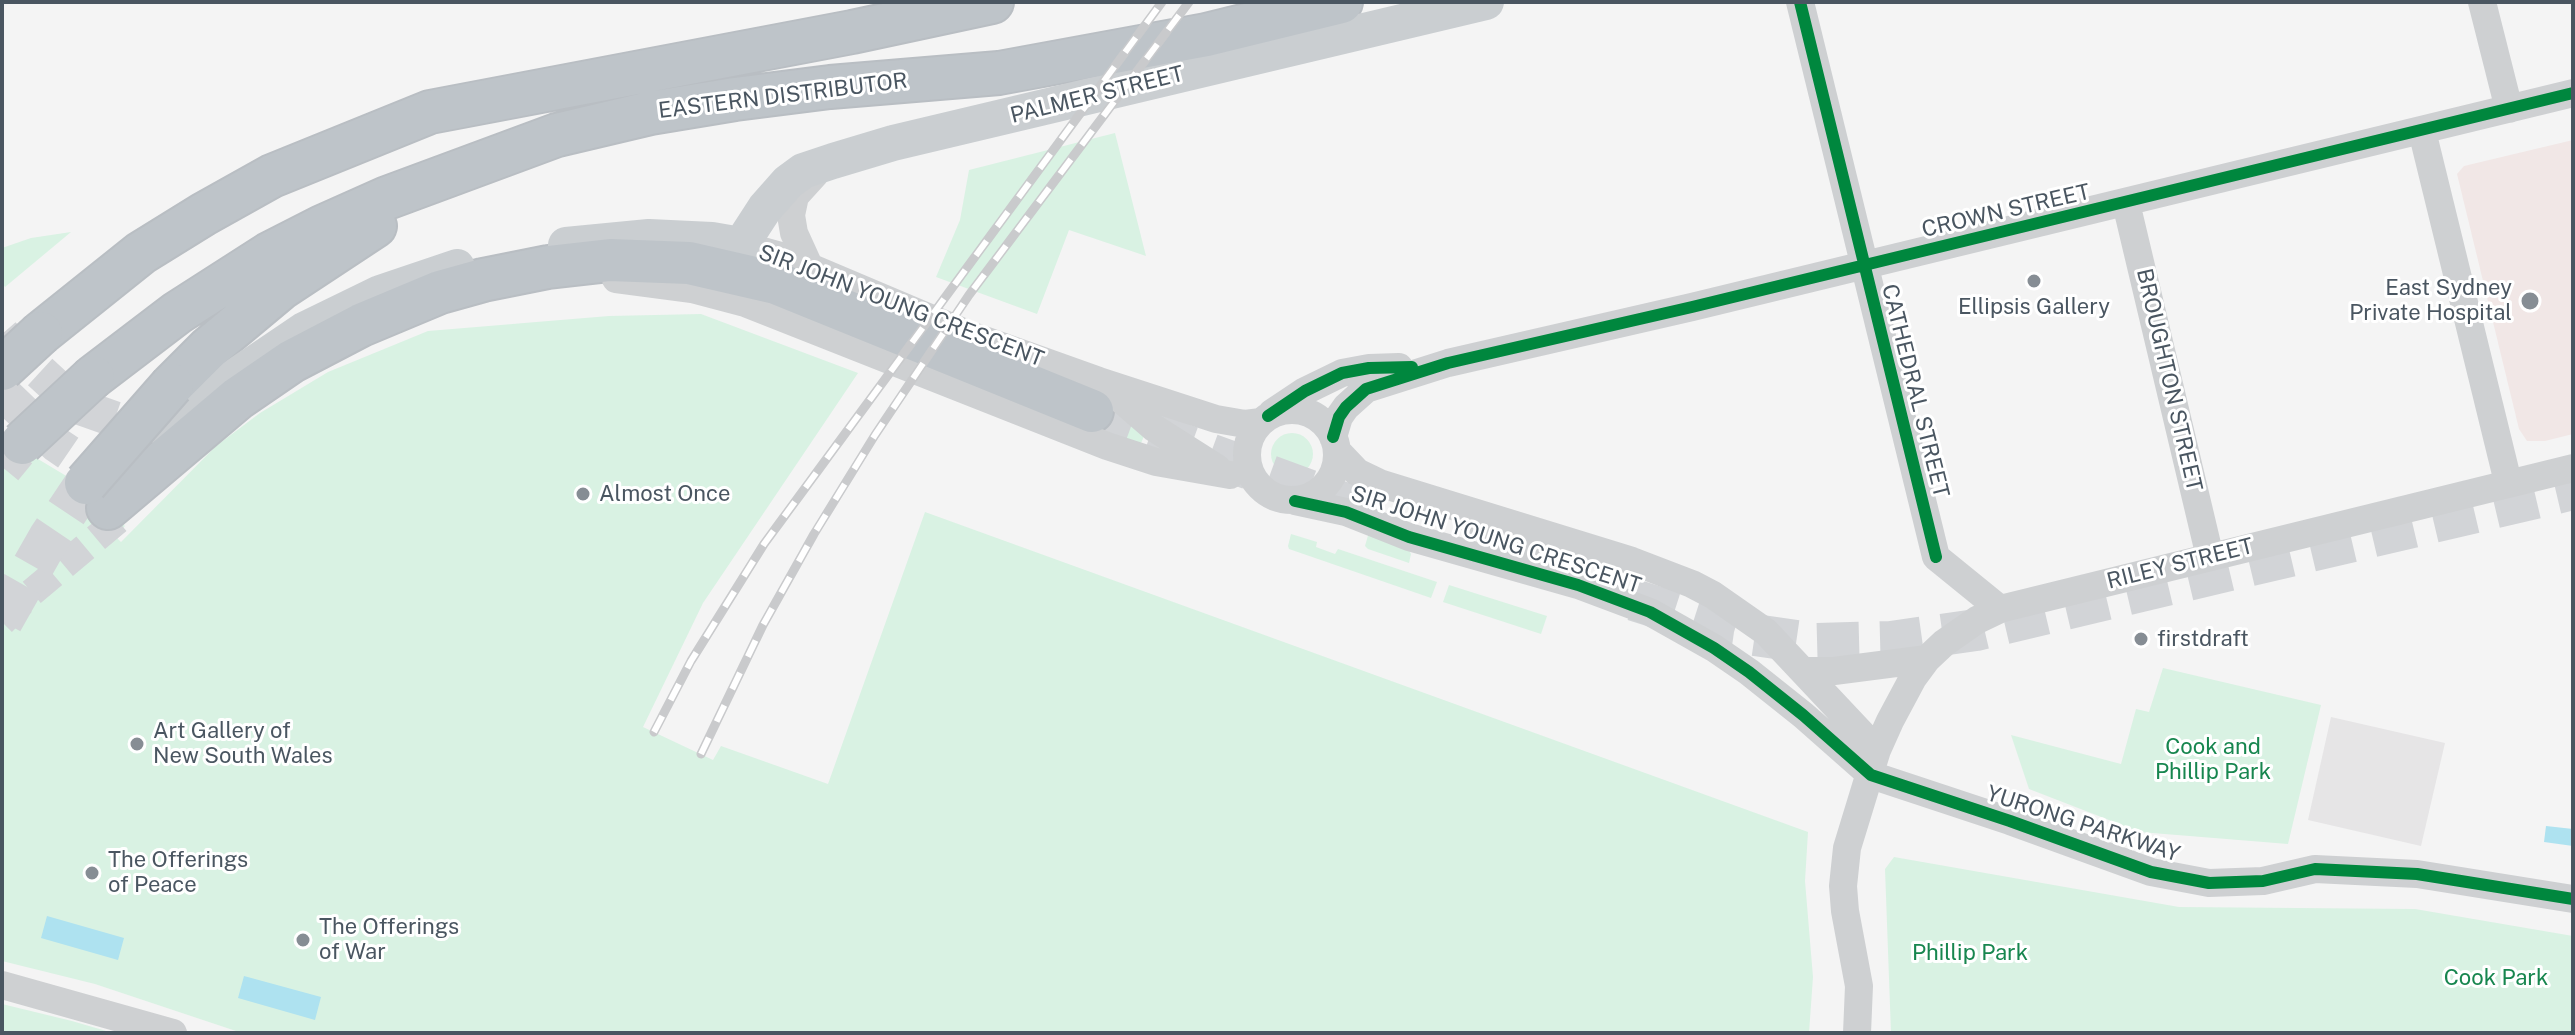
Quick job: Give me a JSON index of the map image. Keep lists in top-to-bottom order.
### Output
{
  "streets": {
    "highway": ["EASTERN DISTRIBUTOR"],
    "main road": ["PALMER STREET", "SIR JOHN YOUNG CRESCENT"],
    "street": [
      "CROWN STREET",
      "BROUGHTON STREET",
      "CATHEDRAL STREET",
      "RILEY STREET",
      "YURONG PARKWAY"
    ]
  },
  "crossings": [
    ["PALMER STREET", "SIR JOHN YOUNG CRESCENT"],
    ["CROWN STREET", "SIR JOHN YOUNG CRESCENT"],
    ["CROWN STREET", "BROUGHTON STREET"],
    ["CROWN STREET", "CATHEDRAL STREET"],
    ["SIR JOHN YOUNG CRESCENT", "RILEY STREET"],
    ["SIR JOHN YOUNG CRESCENT", "YURONG PARKWAY"],
    ["BROUGHTON STREET", "RILEY STREET"],
    ["CATHEDRAL STREET", "RILEY STREET"],
    ["RILEY STREET", "YURONG PARKWAY"]
  ],
  "parks": ["Cook and Phillip Park", "Phillip Park", "Cook Park"],
  "places": [
    "Ellipsis Gallery",
    "East Sydney Private Hospital",
    "Almost Once",
    "firstdraft",
    "Art Gallery of New South Wales",
    "The Offerings of Peace",
    "The Offerings of War"
  ]
}
